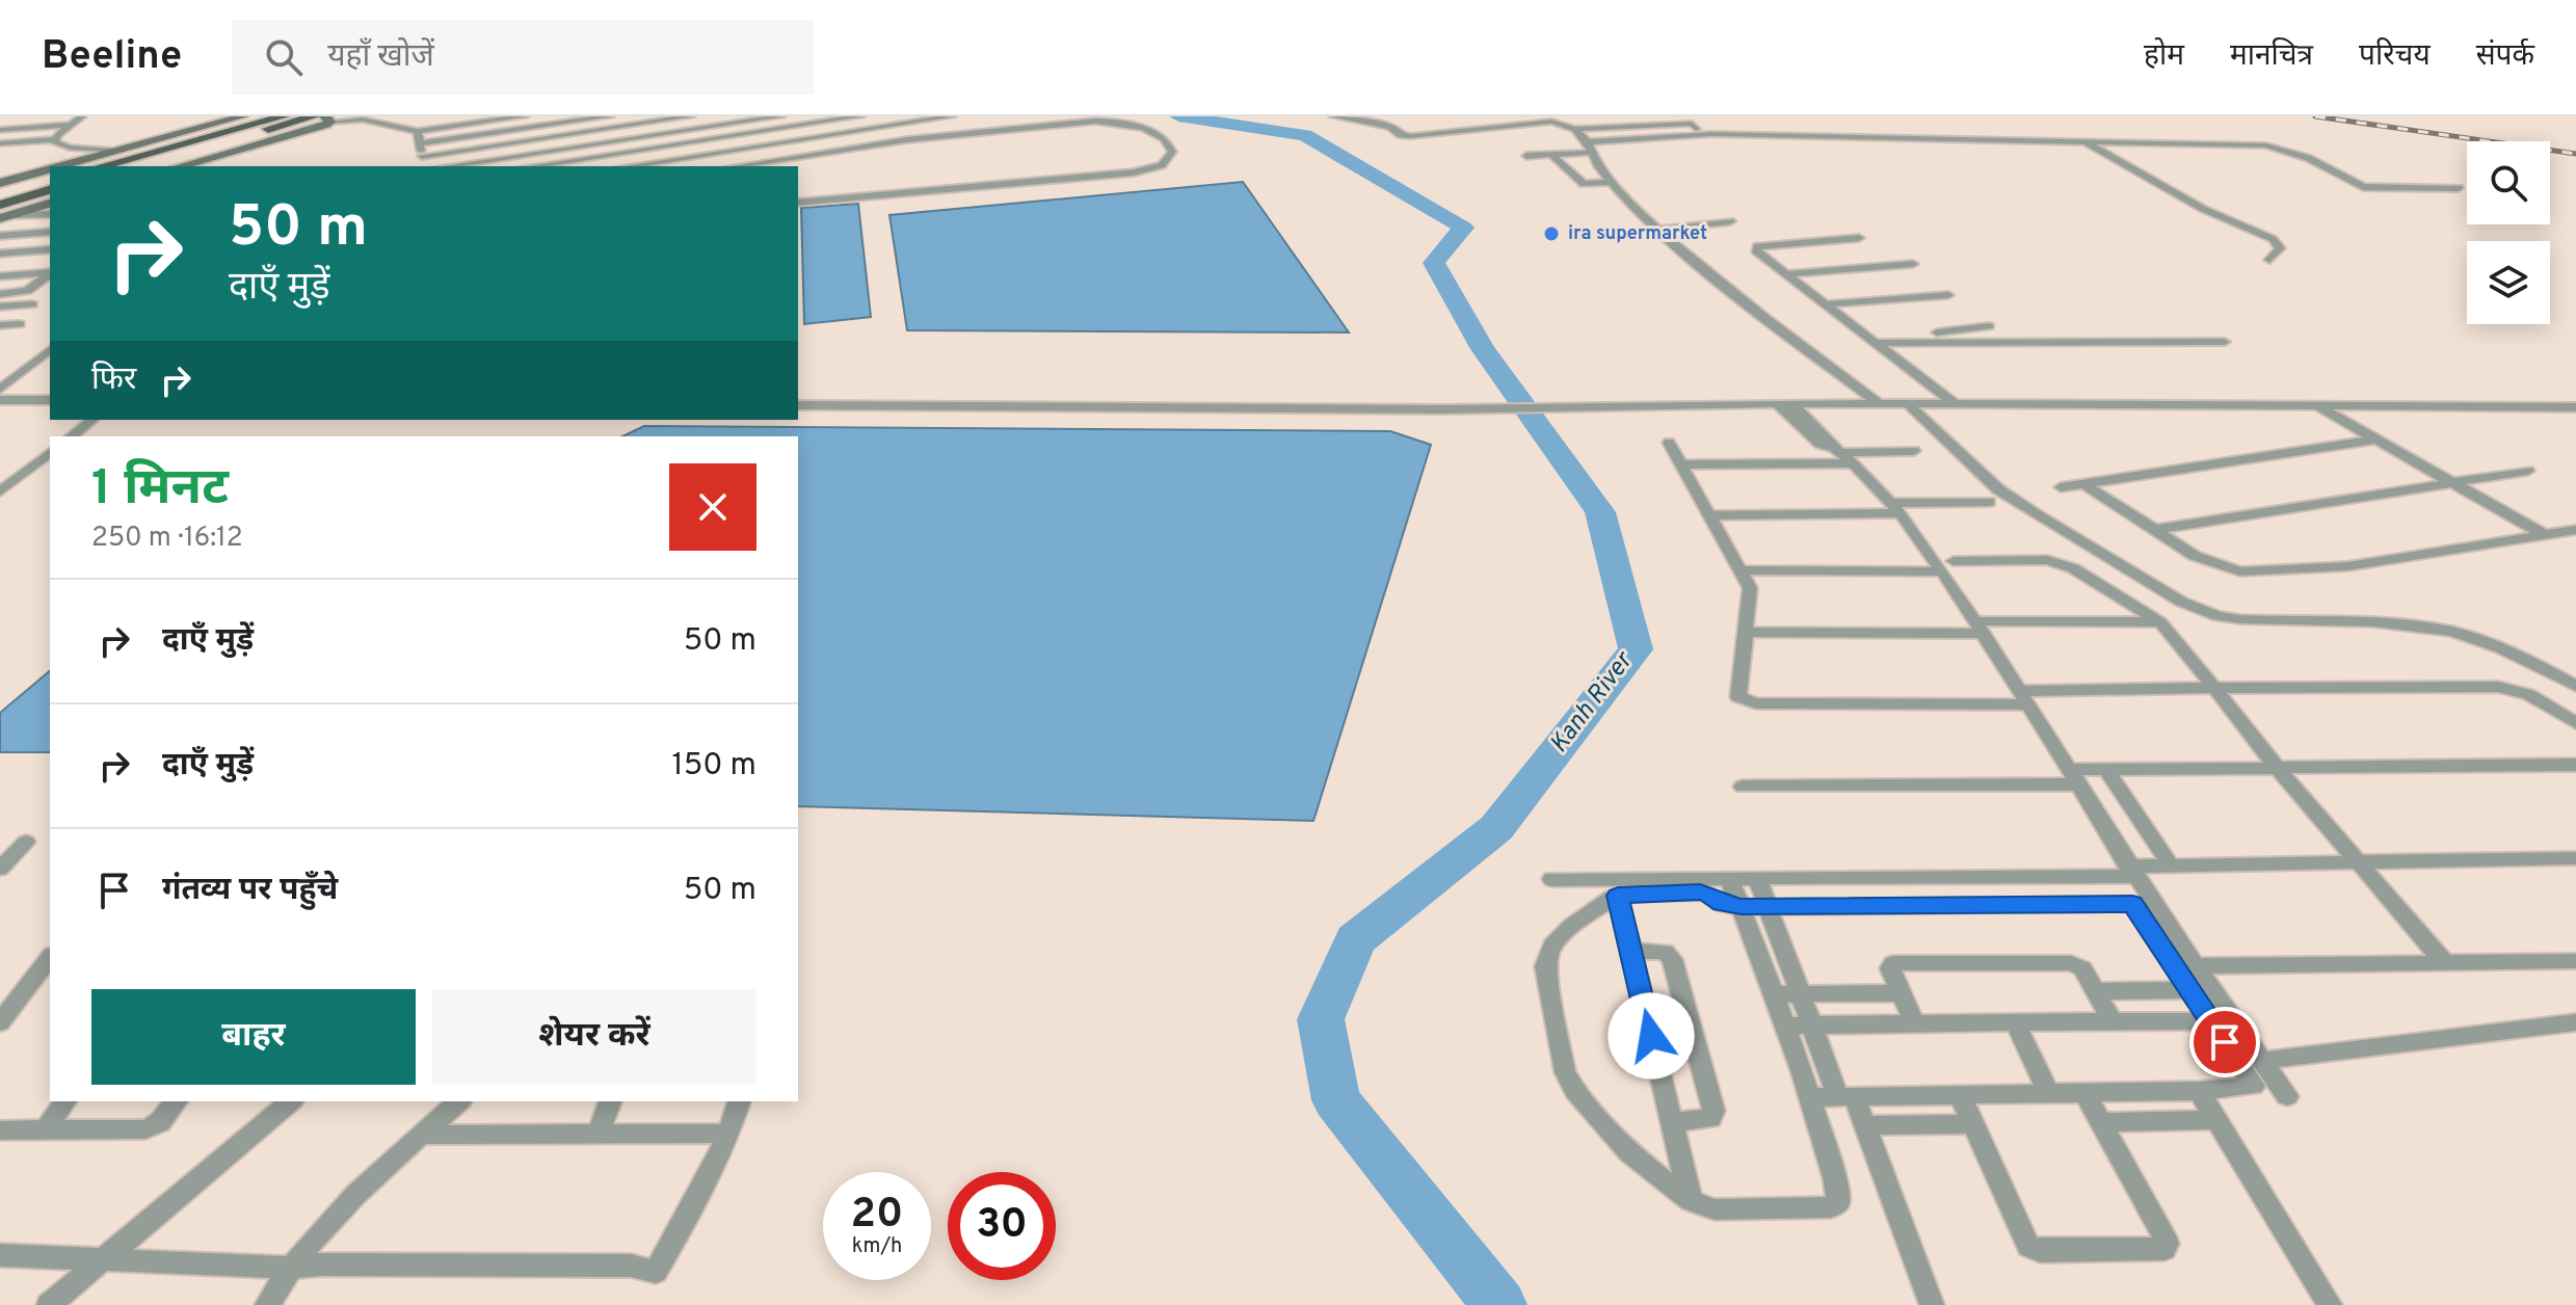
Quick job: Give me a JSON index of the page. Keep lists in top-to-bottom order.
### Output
{
  "water": ["Kanh River"],
  "places": ["ira supermarket"],
  "page": {
    "header": "Beeline",
    "search": "यहाँ खोजें",
    "nav": [
      "होम",
      "मानचित्र",
      "परिचय",
      "संपर्क"
    ],
    "turn": ["50 m", "दाएँ मुड़ें"],
    "then": "फिर",
    "heading": ["1 मिनट", "250 m · 16:12"],
    "list": [
      {
        "name": "दाएँ मुड़ें",
        "value": "50 m"
      },
      {
        "name": "दाएँ मुड़ें",
        "value": "150 m"
      },
      {
        "name": "गंतव्य पर पहुँचे",
        "value": "50 m"
      }
    ],
    "buttons": ["बाहर", "शेयर करें"],
    "speed": "20 km/h",
    "limit": "30"
  }
}
